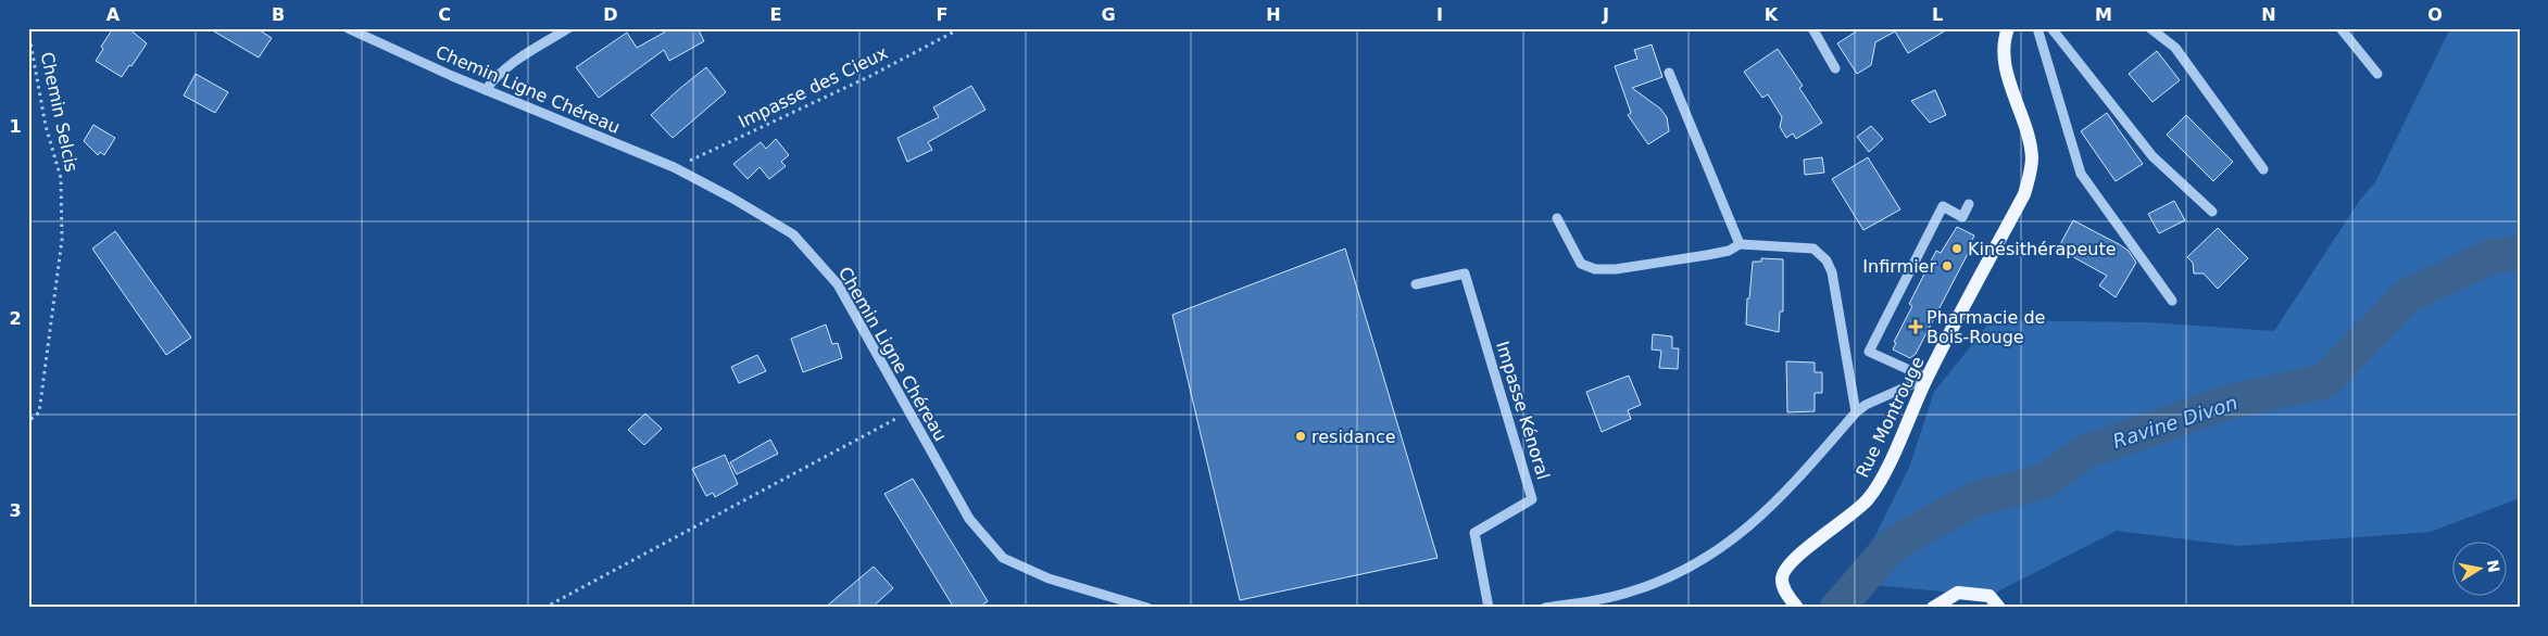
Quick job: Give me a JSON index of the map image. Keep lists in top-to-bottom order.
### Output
{
  "streets": {
    "main road": ["Rue Montrouge"],
    "street": ["Chemin Ligne Chéreau", "Impasse Kénoral"],
    "path": ["Impasse des Cieux", "Chemin Selcis"]
  },
  "crossings": [
    ["Impasse des Cieux", "Chemin Ligne Chéreau"]
  ],
  "water": ["Ravine Divon"],
  "places": {
    "other": ["Kinésithérapeute", "Infirmier", "residance"],
    "health": ["Pharmacie de Bois-Rouge"]
  },
  "north": "right",
  "grid": {
    "columns": [
      "A",
      "B",
      "C",
      "D",
      "E",
      "F",
      "G",
      "H",
      "I",
      "J",
      "K",
      "L",
      "M",
      "N",
      "O"
    ],
    "rows": ["1", "2", "3"]
  }
}
